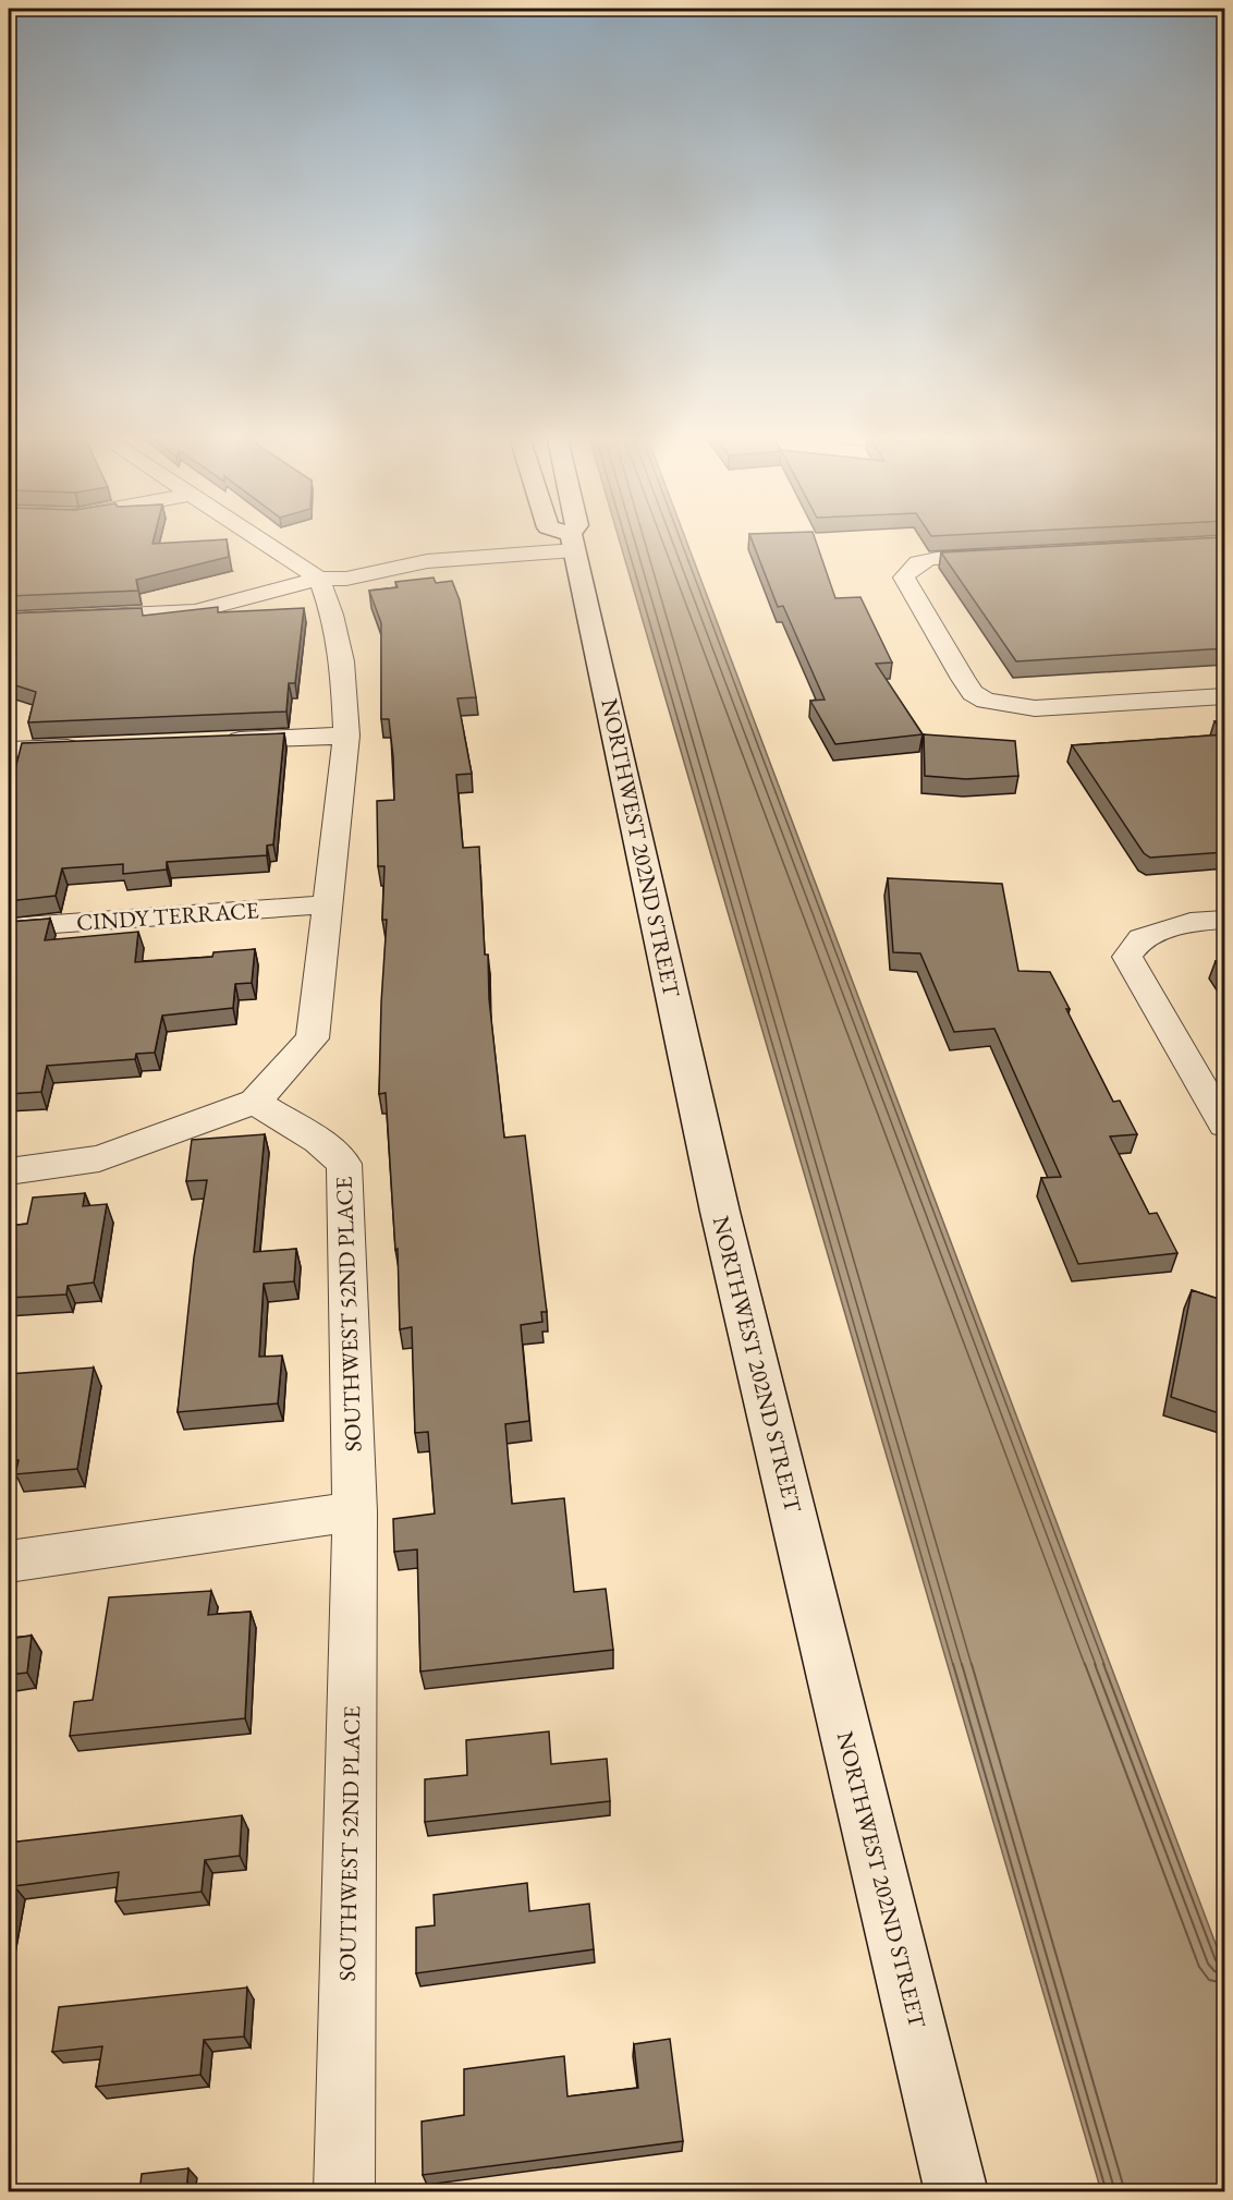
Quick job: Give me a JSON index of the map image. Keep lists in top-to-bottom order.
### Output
{
  "streets": {
    "street": ["NORTHWEST 202ND STREET", "CINDY TERRACE", "SOUTHWEST 52ND PLACE"]
  }
}
